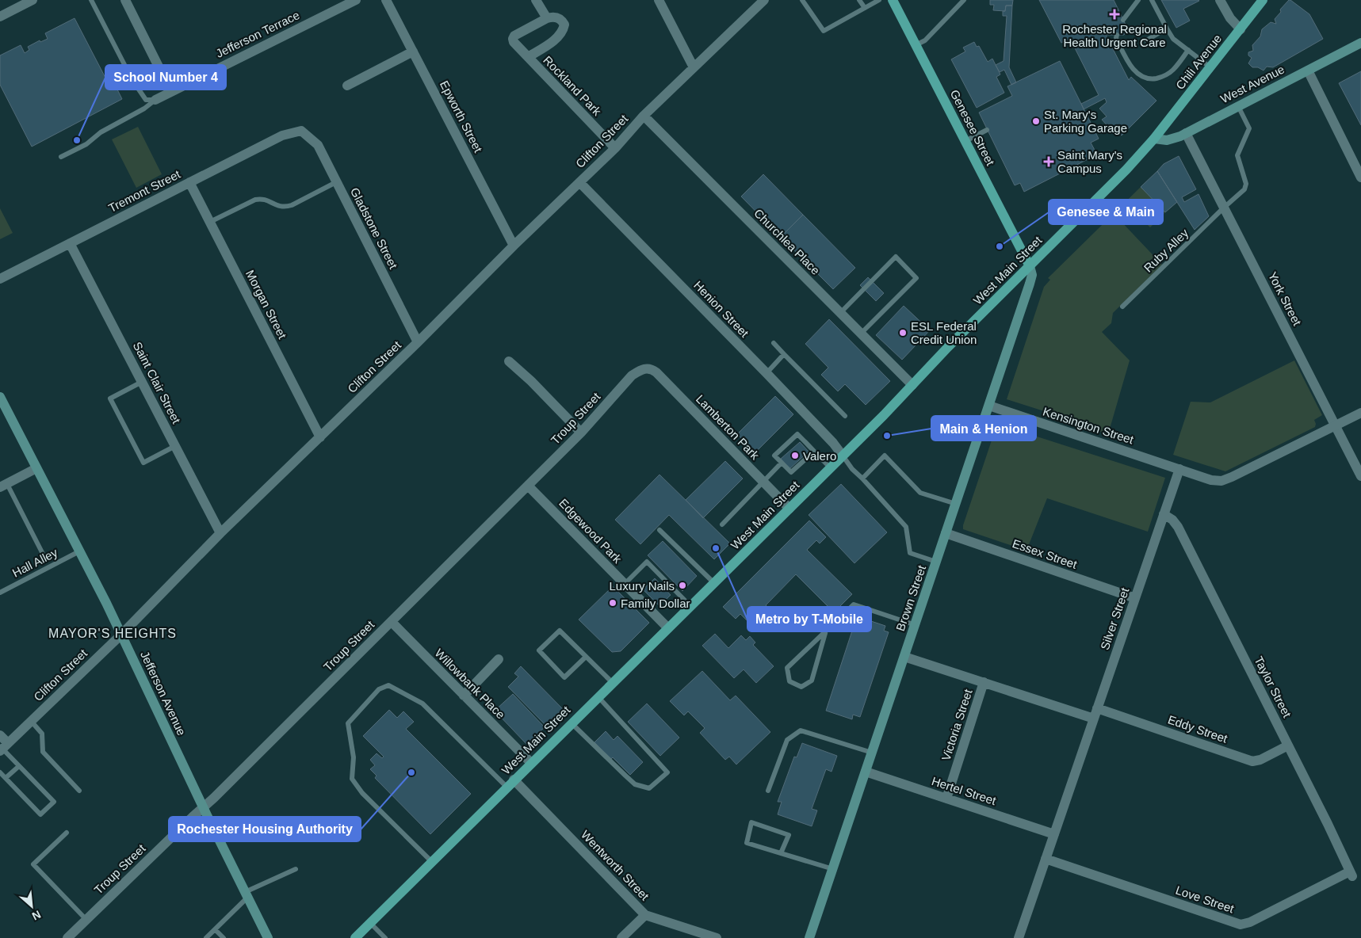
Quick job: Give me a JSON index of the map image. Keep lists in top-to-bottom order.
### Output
{
  "streets": {
    "main road": [
      "Chili Avenue",
      "West Avenue",
      "Genesee Street",
      "West Main Street",
      "Brown Street",
      "Jefferson Avenue"
    ],
    "street": [
      "Jefferson Terrace",
      "Rockland Park",
      "Epworth Street",
      "Clifton Street",
      "Tremont Street",
      "Gladstone Street",
      "Churchlea Place",
      "York Street",
      "Morgan Street",
      "Henion Street",
      "Saint Clair Street",
      "Troup Street",
      "Kensington Street",
      "Lamberton Park",
      "Edgewood Park",
      "Essex Street",
      "Silver Street",
      "Willowbank Place",
      "Taylor Street",
      "Victoria Street",
      "Eddy Street",
      "Hertel Street",
      "Wentworth Street",
      "Love Street"
    ],
    "lane": ["Ruby Alley", "Hall Alley"]
  },
  "crossings": [
    ["Chili Avenue", "West Avenue"],
    ["Chili Avenue", "West Main Street"],
    ["West Avenue", "Ruby Alley"],
    ["West Avenue", "West Main Street"],
    ["West Avenue", "York Street"],
    ["Rockland Park", "Clifton Street"],
    ["Epworth Street", "Clifton Street"],
    ["Genesee Street", "West Main Street"],
    ["Genesee Street", "Brown Street"],
    ["Clifton Street", "Gladstone Street"],
    ["Clifton Street", "Churchlea Place"],
    ["Clifton Street", "Morgan Street"],
    ["Clifton Street", "Henion Street"],
    ["Clifton Street", "Saint Clair Street"],
    ["Clifton Street", "Jefferson Avenue"],
    ["Tremont Street", "Gladstone Street"],
    ["Tremont Street", "Morgan Street"],
    ["Tremont Street", "Saint Clair Street"],
    ["Churchlea Place", "West Main Street"],
    ["Ruby Alley", "York Street"],
    ["West Main Street", "Henion Street"],
    ["West Main Street", "Lamberton Park"],
    ["West Main Street", "Edgewood Park"],
    ["West Main Street", "Brown Street"],
    ["West Main Street", "Willowbank Place"],
    ["West Main Street", "Wentworth Street"],
    ["Troup Street", "Lamberton Park"],
    ["Troup Street", "Edgewood Park"],
    ["Troup Street", "Willowbank Place"],
    ["Troup Street", "Jefferson Avenue"],
    ["Kensington Street", "Brown Street"],
    ["Kensington Street", "Silver Street"],
    ["Essex Street", "Brown Street"],
    ["Essex Street", "Silver Street"],
    ["Hall Alley", "Jefferson Avenue"],
    ["Brown Street", "Hertel Street"],
    ["Silver Street", "Taylor Street"],
    ["Silver Street", "Eddy Street"],
    ["Silver Street", "Hertel Street"],
    ["Silver Street", "Love Street"],
    ["Taylor Street", "Eddy Street"],
    ["Taylor Street", "Love Street"],
    ["Victoria Street", "Hertel Street"]
  ],
  "districts": ["MAYOR'S HEIGHTS"],
  "places": {
    "health": ["Rochester Regional Health Urgent Care", "Saint Mary's Campus"],
    "other": [
      "St. Mary's Parking Garage",
      "School Number 4",
      "Genesee & Main",
      "ESL Federal Credit Union",
      "Main & Henion",
      "Valero",
      "Metro by T-Mobile",
      "Luxury Nails",
      "Family Dollar",
      "Rochester Housing Authority"
    ]
  },
  "north": "bottom right"
}
